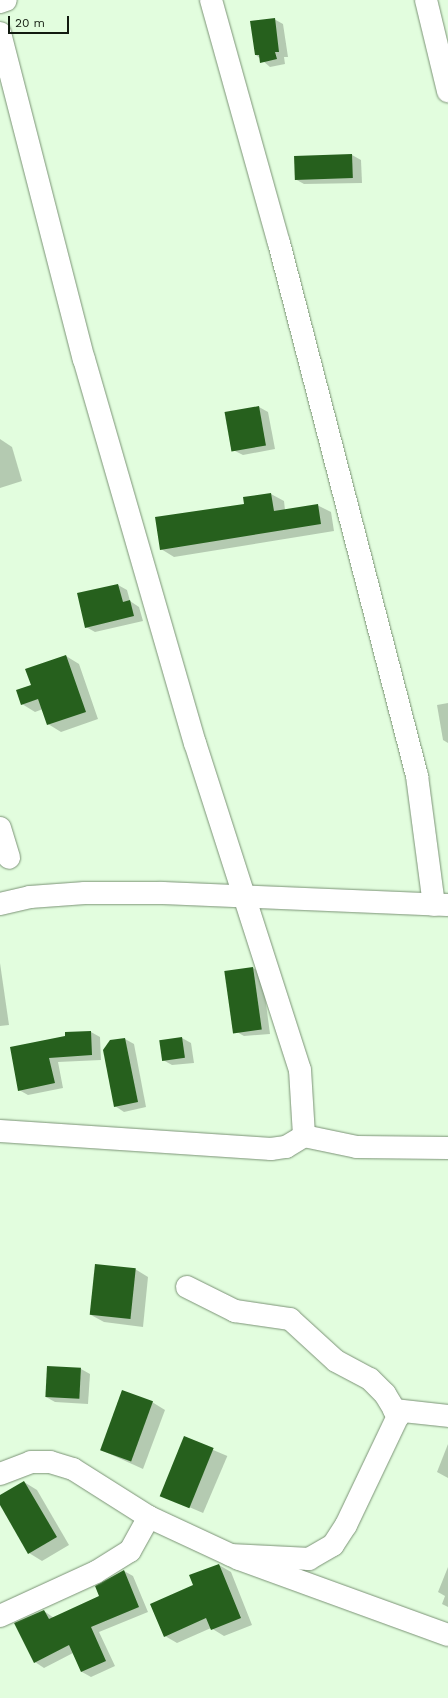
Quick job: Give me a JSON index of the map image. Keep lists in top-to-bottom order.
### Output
{
  "scale_bar": "20 m"
}
